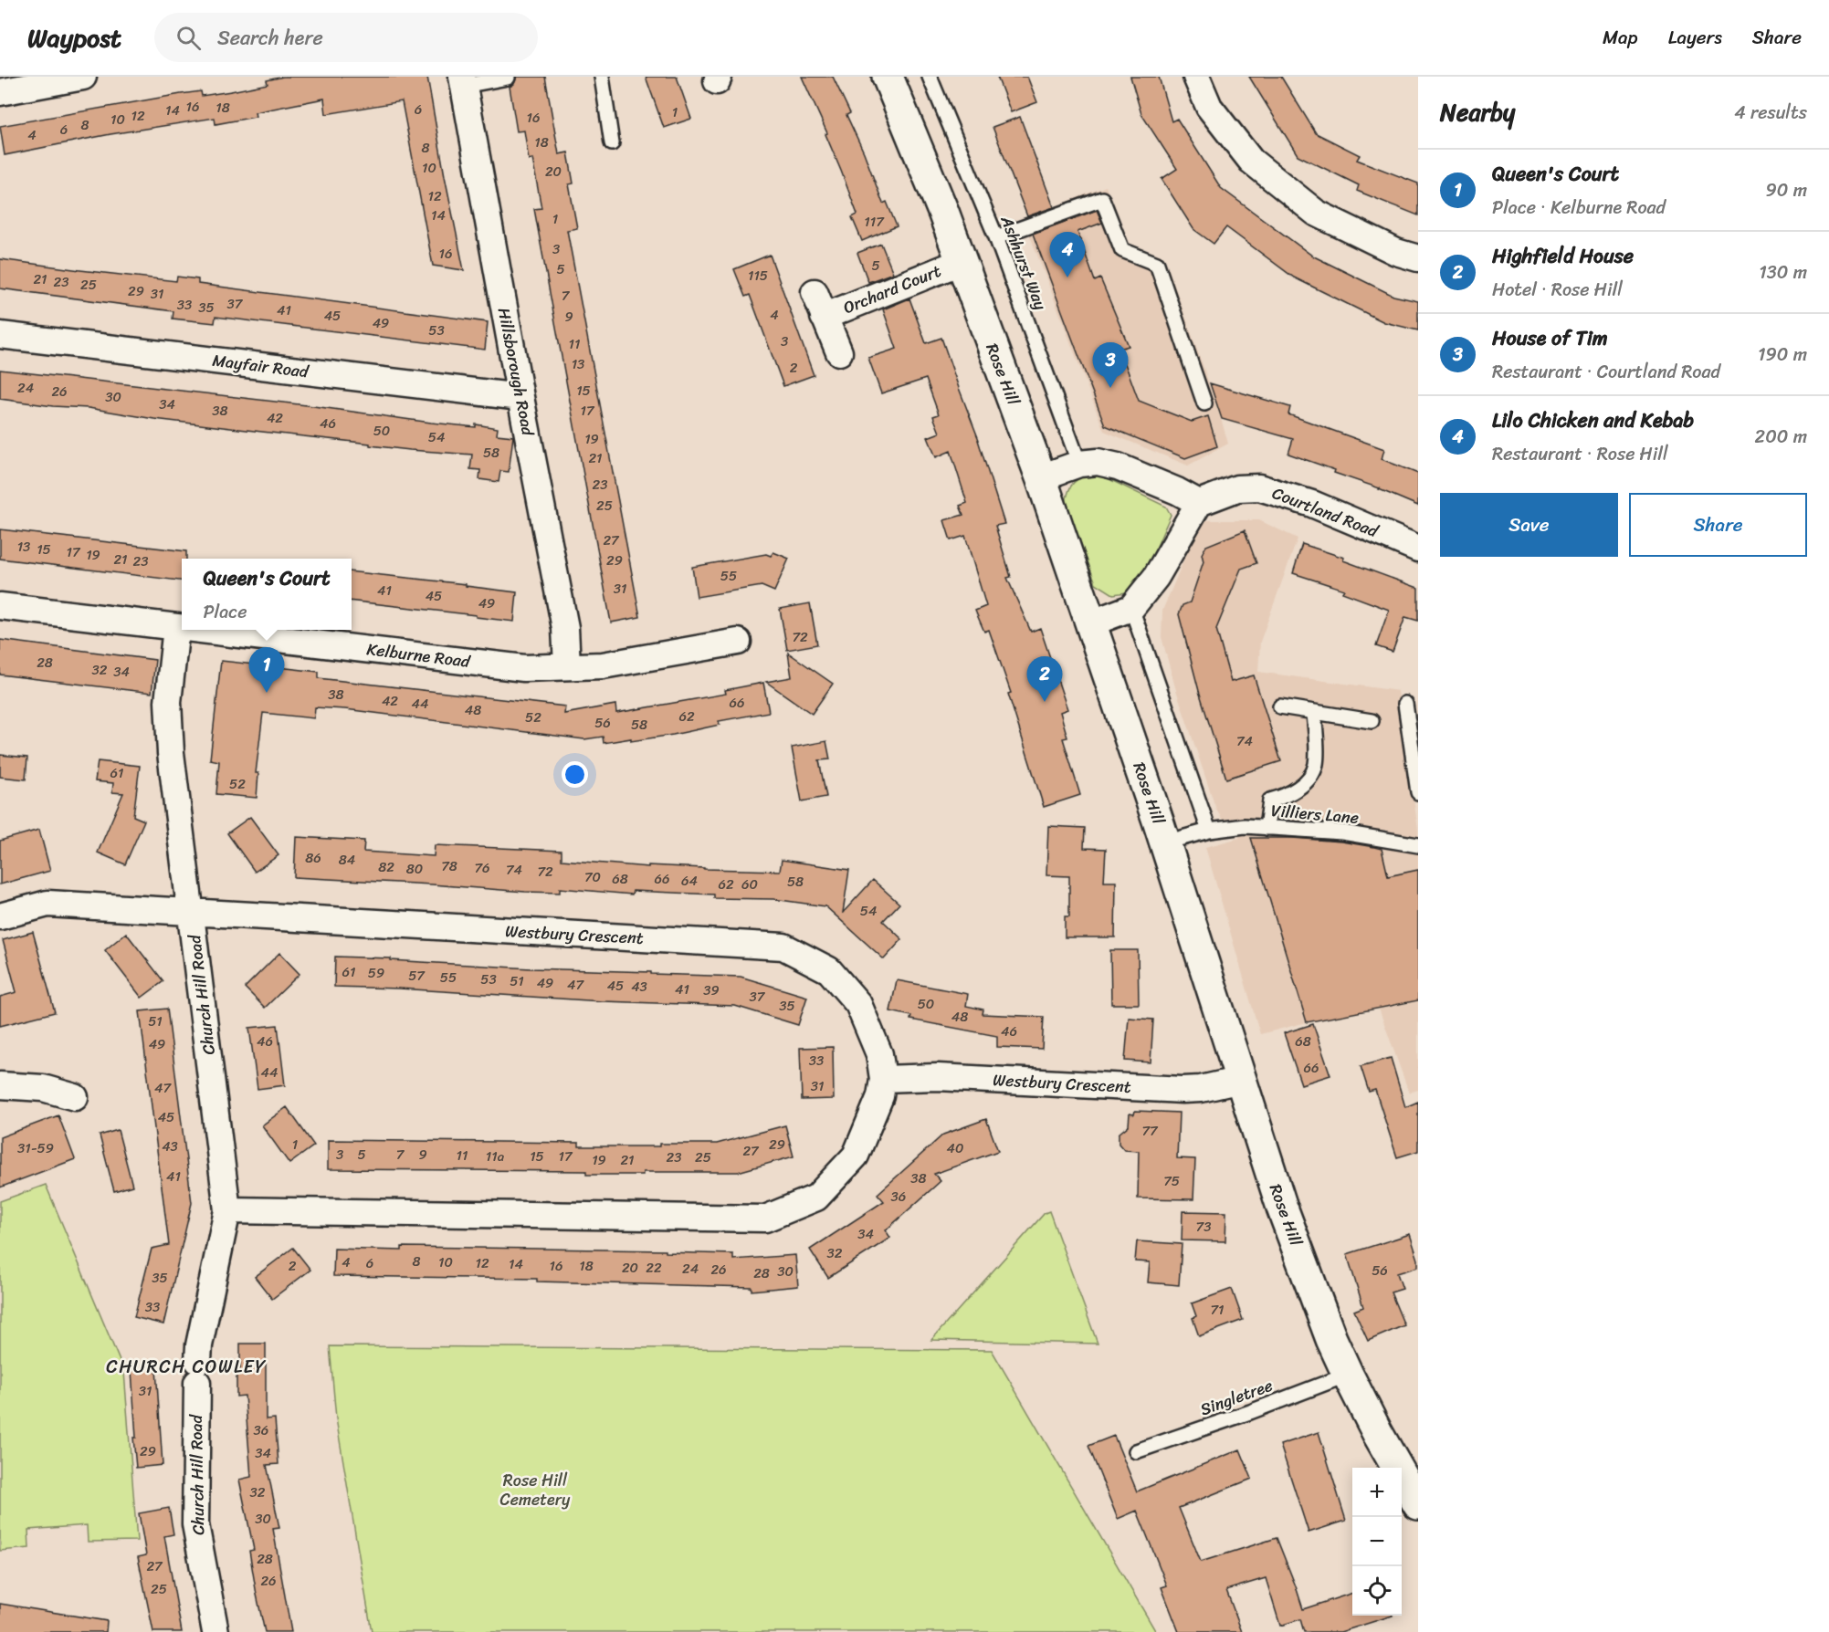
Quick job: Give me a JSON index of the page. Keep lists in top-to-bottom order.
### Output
{
  "streets": {
    "main road": ["Rose Hill"],
    "street": [
      "Orchard Court",
      "Mayfair Road",
      "Hillsborough Road",
      "Courtland Road",
      "Kelburne Road",
      "Westbury Crescent",
      "Church Hill Road"
    ],
    "lane": ["Ashhurst Way", "Villiers Lane", "Singletree"]
  },
  "crossings": [
    ["Orchard Court", "Rose Hill"],
    ["Mayfair Road", "Hillsborough Road"],
    ["Hillsborough Road", "Kelburne Road"],
    ["Rose Hill", "Villiers Lane"],
    ["Rose Hill", "Westbury Crescent"],
    ["Rose Hill", "Singletree"],
    ["Kelburne Road", "Church Hill Road"],
    ["Westbury Crescent", "Church Hill Road"]
  ],
  "districts": ["CHURCH COWLEY"],
  "parks": ["Rose Hill Cemetery"],
  "house_numbers": [
    "16",
    "18",
    "6",
    "14",
    "1",
    "12",
    "16",
    "10",
    "8",
    "6",
    "4",
    "18",
    "8",
    "10",
    "20",
    "12",
    "14",
    "1",
    "117",
    "3",
    "16",
    "5",
    "5",
    "115",
    "21",
    "23",
    "25",
    "29",
    "31",
    "7",
    "37",
    "33",
    "35",
    "41",
    "4",
    "45",
    "9",
    "49",
    "53",
    "3",
    "11",
    "13",
    "2",
    "24",
    "15",
    "26",
    "30",
    "34",
    "38",
    "17",
    "42",
    "46",
    "50",
    "54",
    "19",
    "58",
    "21",
    "23",
    "25",
    "27",
    "13",
    "15",
    "17",
    "19",
    "21",
    "29",
    "23",
    "55",
    "31",
    "41",
    "45",
    "49",
    "72",
    "28",
    "32",
    "34",
    "38",
    "42",
    "66",
    "44",
    "48",
    "62",
    "52",
    "56",
    "58",
    "74",
    "61",
    "52",
    "86",
    "84",
    "78",
    "82",
    "76",
    "80",
    "74",
    "72",
    "70",
    "68",
    "66",
    "64",
    "58",
    "62",
    "60",
    "54",
    "61",
    "59",
    "57",
    "55",
    "53",
    "51",
    "49",
    "47",
    "45",
    "43",
    "41",
    "39",
    "37",
    "50",
    "35",
    "48",
    "51",
    "46",
    "46",
    "68",
    "49",
    "33",
    "66",
    "44",
    "31",
    "47",
    "45",
    "77",
    "1",
    "29",
    "43",
    "31-59",
    "40",
    "27",
    "3",
    "5",
    "7",
    "9",
    "11",
    "11a",
    "15",
    "17",
    "23",
    "25",
    "19",
    "21",
    "41",
    "38",
    "75",
    "36",
    "73",
    "34",
    "32",
    "8",
    "4",
    "10",
    "6",
    "12",
    "14",
    "2",
    "16",
    "18",
    "20",
    "22",
    "24",
    "26",
    "56",
    "30",
    "28",
    "35",
    "33",
    "71",
    "31",
    "36",
    "29",
    "34",
    "32",
    "30",
    "28",
    "27",
    "26",
    "25"
  ],
  "page": {
    "header": "Waypost",
    "search": "Search here",
    "nav": ["Map", "Layers", "Share"],
    "heading": ["Nearby", "4 results"],
    "list": [
      {
        "mark": "1",
        "name": "Queen's Court",
        "note": "Place · Kelburne Road",
        "value": "90 m"
      },
      {
        "mark": "2",
        "name": "Highfield House",
        "note": "Hotel · Rose Hill",
        "value": "130 m"
      },
      {
        "mark": "3",
        "name": "House of Tim",
        "note": "Restaurant · Courtland Road",
        "value": "190 m"
      },
      {
        "mark": "4",
        "name": "Lilo Chicken and Kebab",
        "note": "Restaurant · Rose Hill",
        "value": "200 m"
      }
    ],
    "pins": [
      "4",
      "3",
      "1",
      "2"
    ],
    "buttons": ["Save", "Share"],
    "popup": ["Queen's Court", "Place"],
    "map_buttons": ["+", "−"]
  }
}
